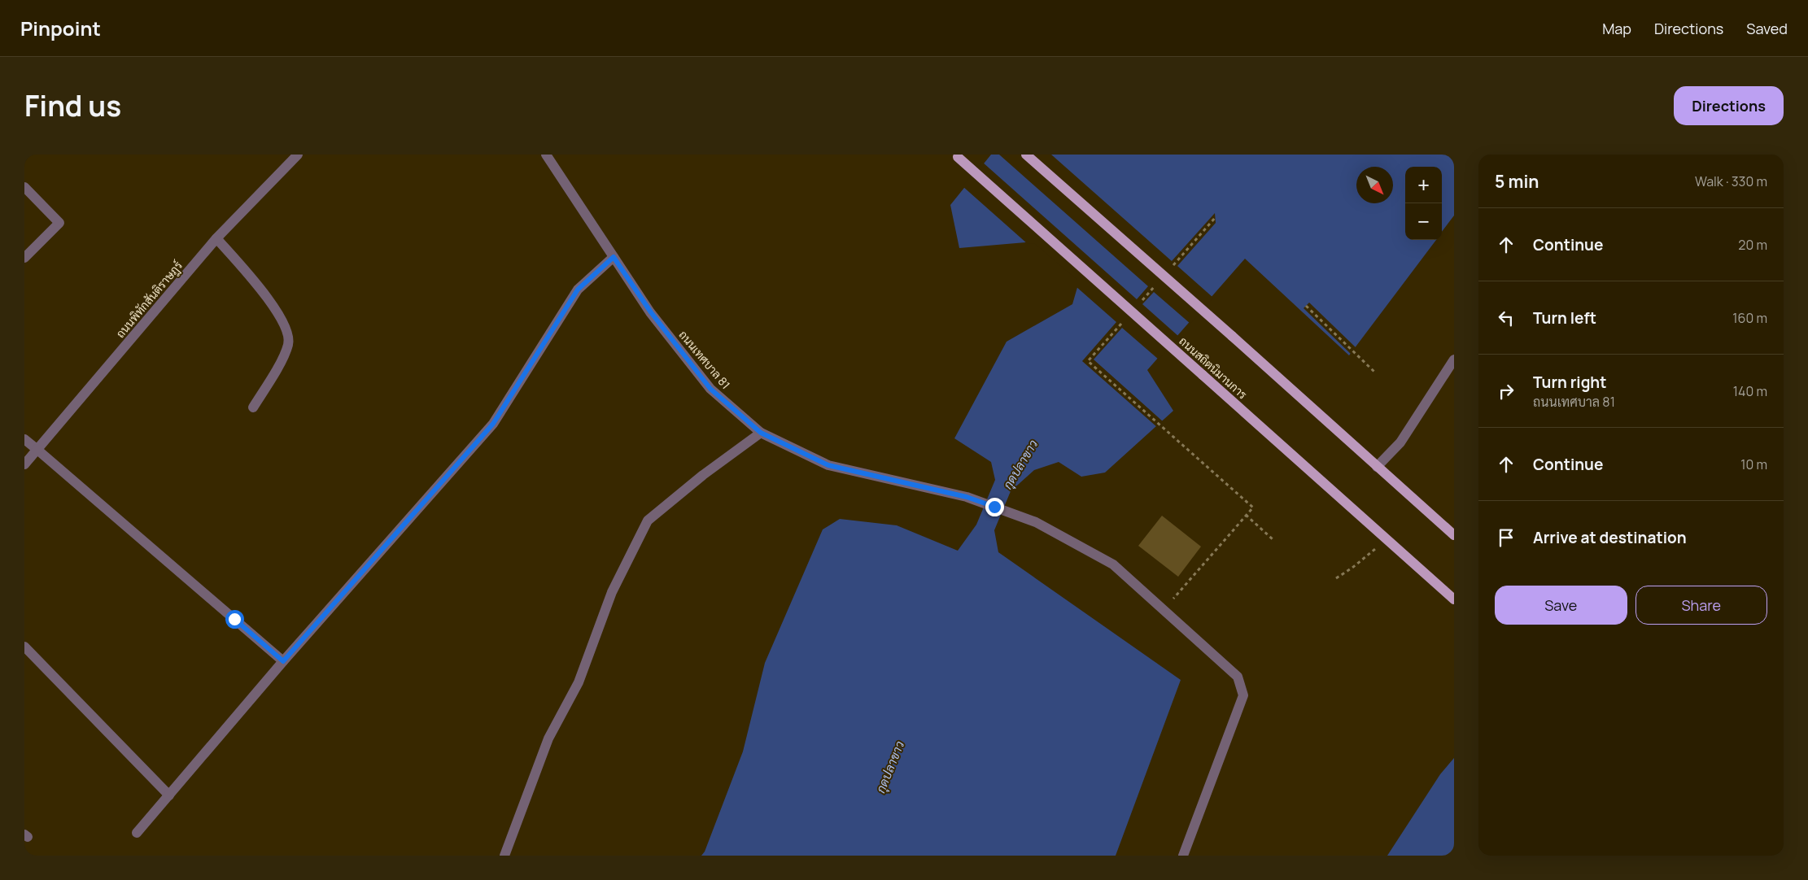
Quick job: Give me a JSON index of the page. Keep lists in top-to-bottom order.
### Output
{
  "streets": {
    "main road": ["ถนนสถิตนิมานการ"],
    "street": ["ถนนพิทักสันติราษฎร์", "ถนนเทศบาล 81"]
  },
  "water": ["กุดปลาขาว"],
  "north": "bottom right",
  "page": {
    "header": "Pinpoint",
    "nav": ["Map", "Directions", "Saved"],
    "title": "Find us",
    "buttons": [
      "Directions",
      ["Save", "Share"]
    ],
    "heading": ["5 min", "Walk · 330 m"],
    "map_buttons": ["+", "−"],
    "list": [
      ["Continue", "20 m"],
      ["Turn left", "160 m"],
      ["Turn right", "ถนนเทศบาล 81", "140 m"],
      ["Continue", "10 m"],
      "Arrive at destination"
    ]
  }
}
